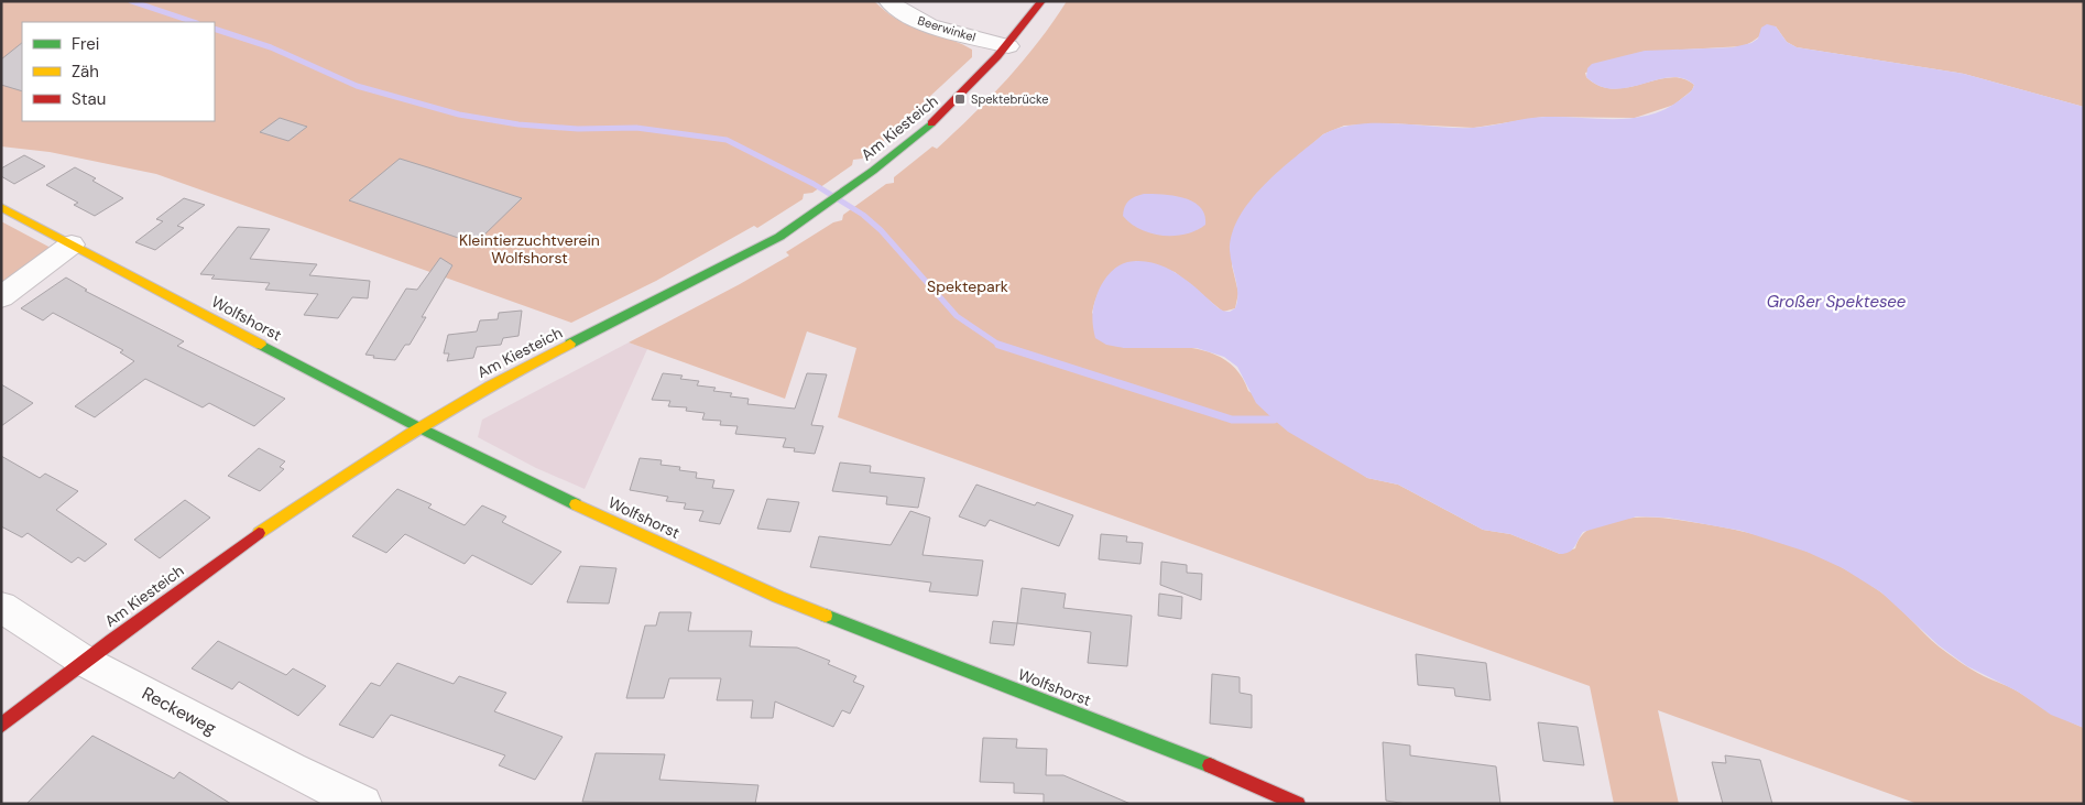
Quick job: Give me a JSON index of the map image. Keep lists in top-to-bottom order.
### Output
{
  "streets": {
    "street": [
      "Beerwinkel",
      "Am Kiesteich",
      "Wolfshorst",
      "Reckeweg"
    ]
  },
  "crossings": [
    ["Beerwinkel", "Am Kiesteich"],
    ["Am Kiesteich", "Wolfshorst"],
    ["Am Kiesteich", "Reckeweg"]
  ],
  "water": ["Großer Spektesee"],
  "parks": ["Kleintierzuchtverein Wolfshorst", "Spektepark"],
  "places": {
    "transit": ["Spektebrücke"]
  },
  "legend": ["Frei", "Zäh", "Stau"]
}
